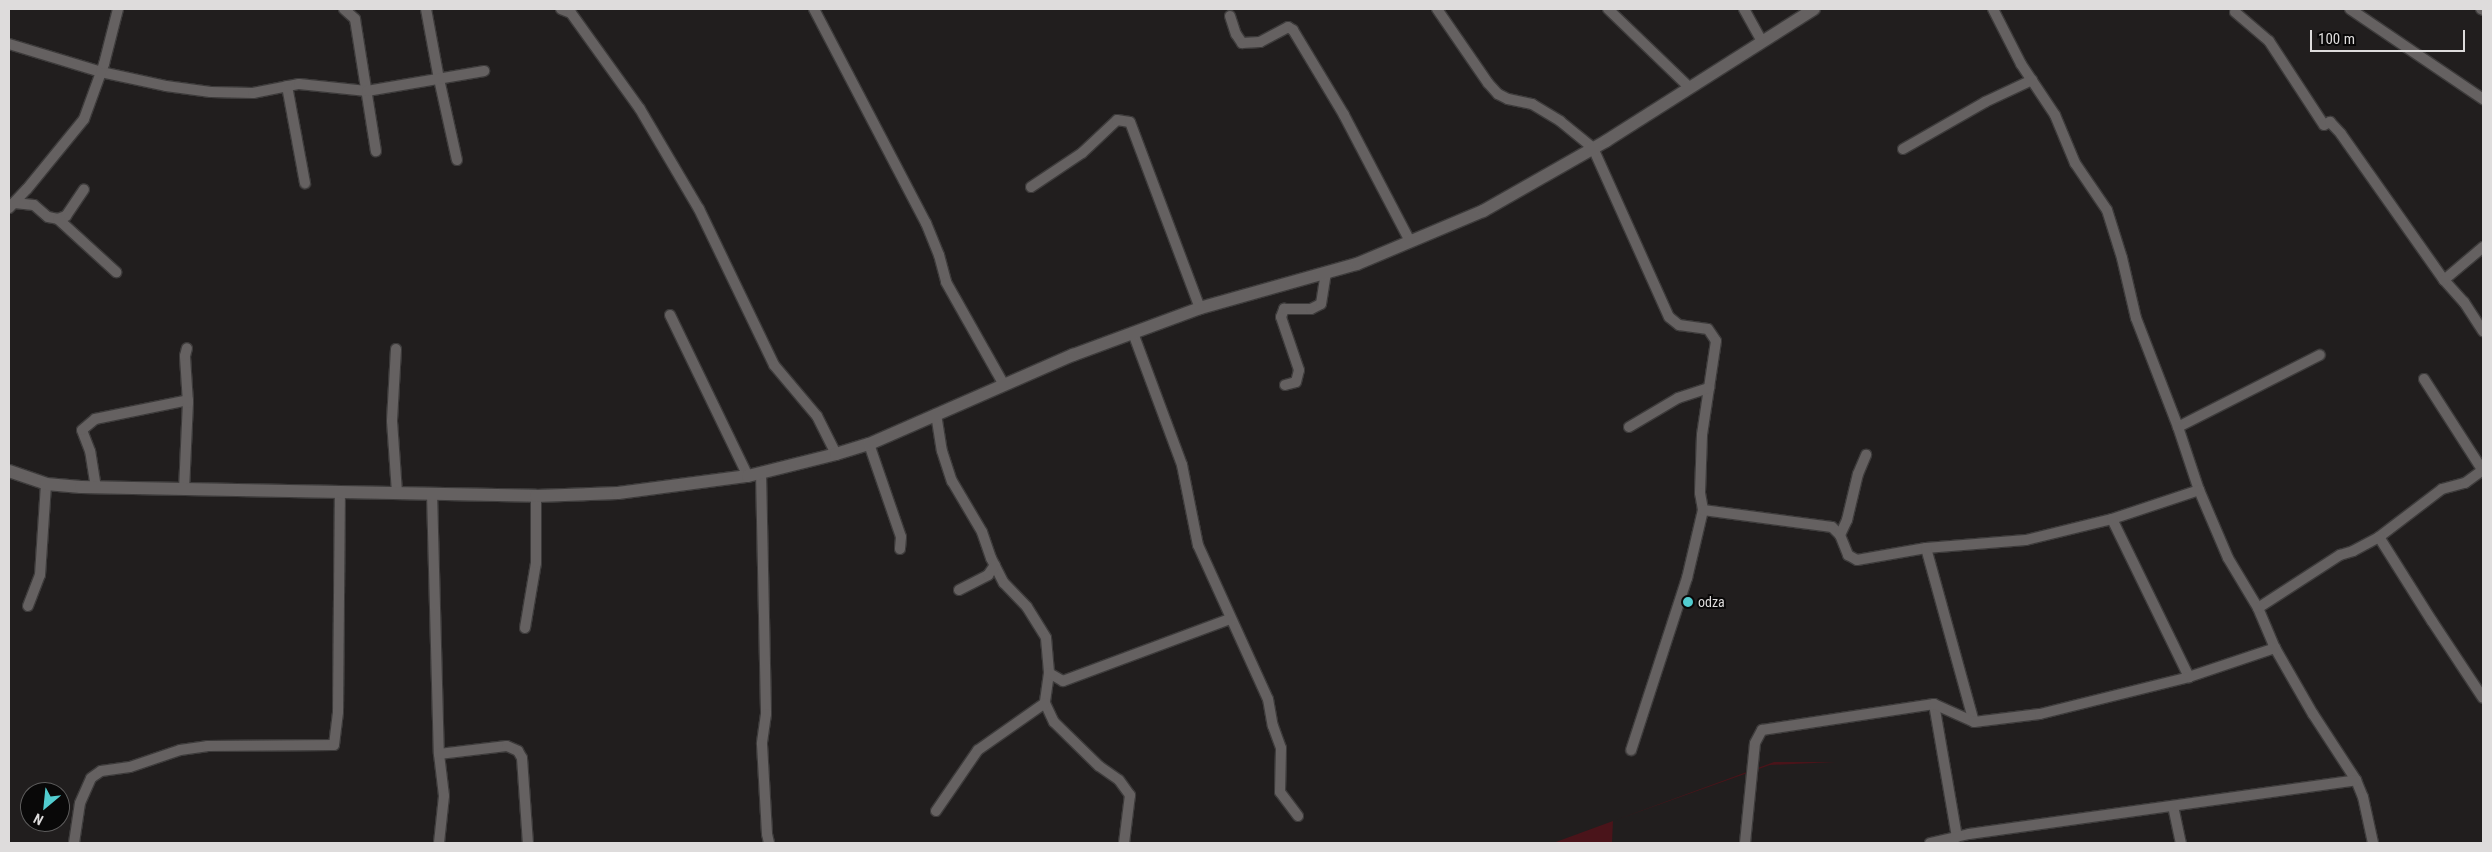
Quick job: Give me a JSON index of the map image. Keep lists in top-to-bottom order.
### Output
{
  "places": ["odza"],
  "scale_bar": "100 m",
  "north": "bottom left"
}
